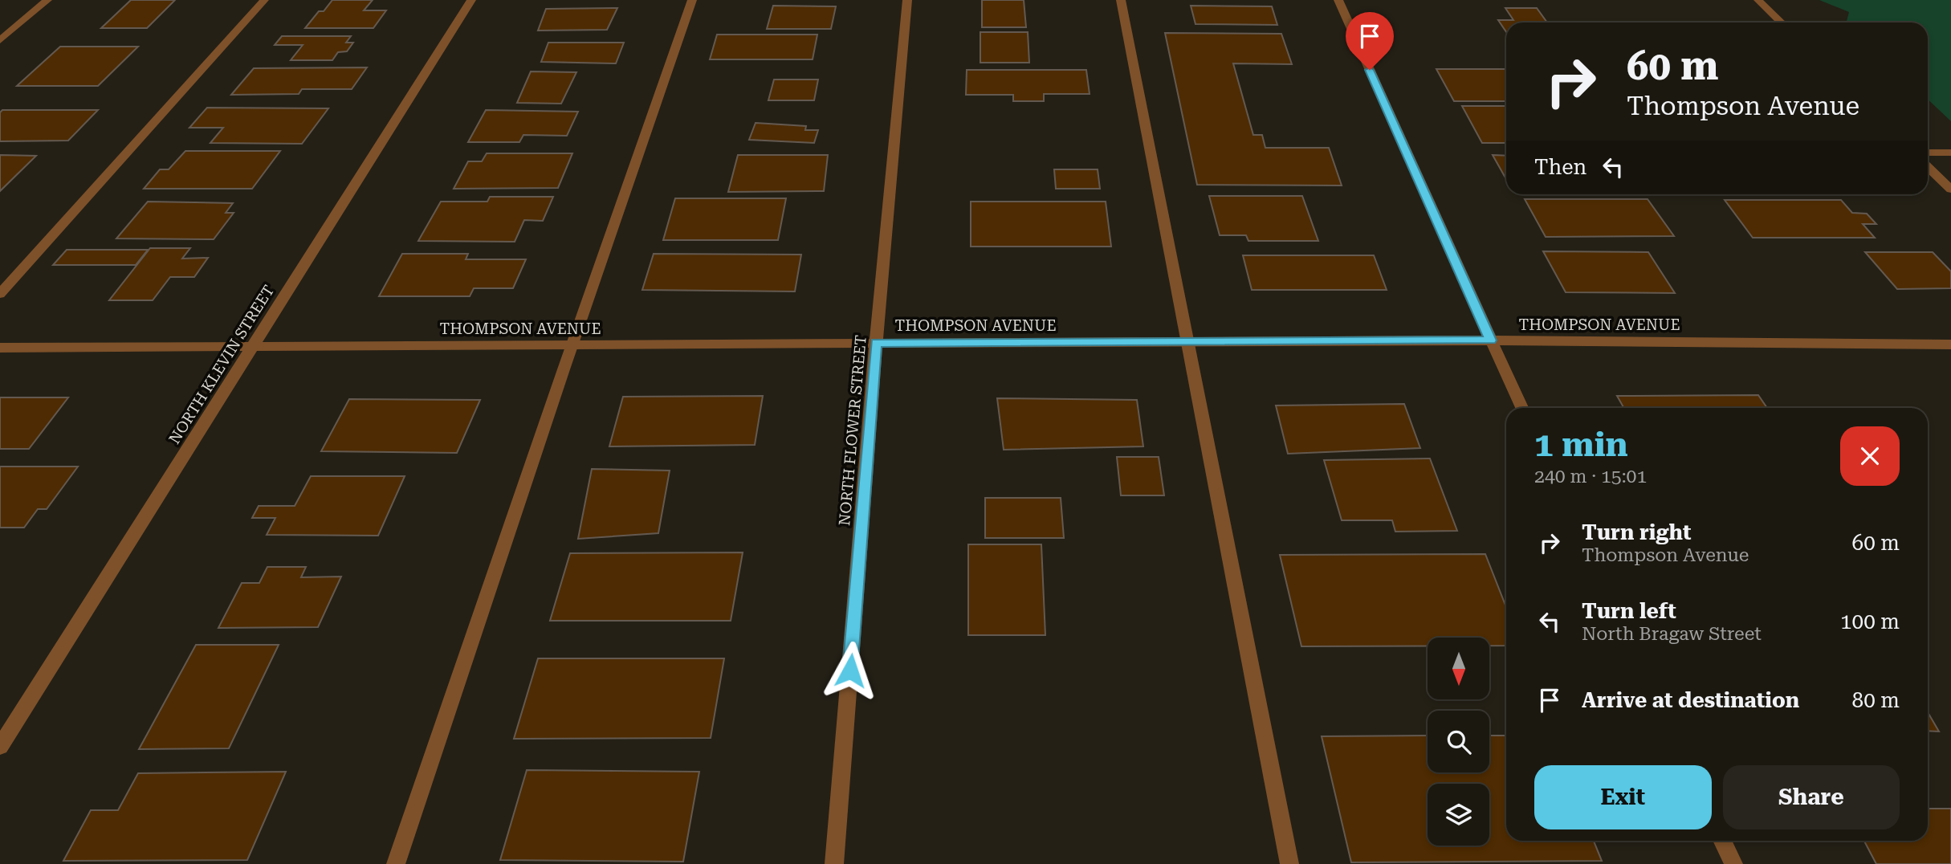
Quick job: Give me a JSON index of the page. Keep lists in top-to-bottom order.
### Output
{
  "streets": {
    "street": ["THOMPSON AVENUE", "NORTH KLEVIN STREET", "NORTH FLOWER STREET"]
  },
  "crossings": [
    ["THOMPSON AVENUE", "NORTH KLEVIN STREET"],
    ["THOMPSON AVENUE", "NORTH FLOWER STREET"]
  ],
  "north": "bottom",
  "page": {
    "turn": ["60 m", "Thompson Avenue"],
    "then": "Then",
    "heading": ["1 min", "240 m · 15:01"],
    "list": [
      {
        "name": "Turn right",
        "note": "Thompson Avenue",
        "value": "60 m"
      },
      {
        "name": "Turn left",
        "note": "North Bragaw Street",
        "value": "100 m"
      },
      {
        "name": "Arrive at destination",
        "value": "80 m"
      }
    ],
    "buttons": ["Exit", "Share"]
  }
}
